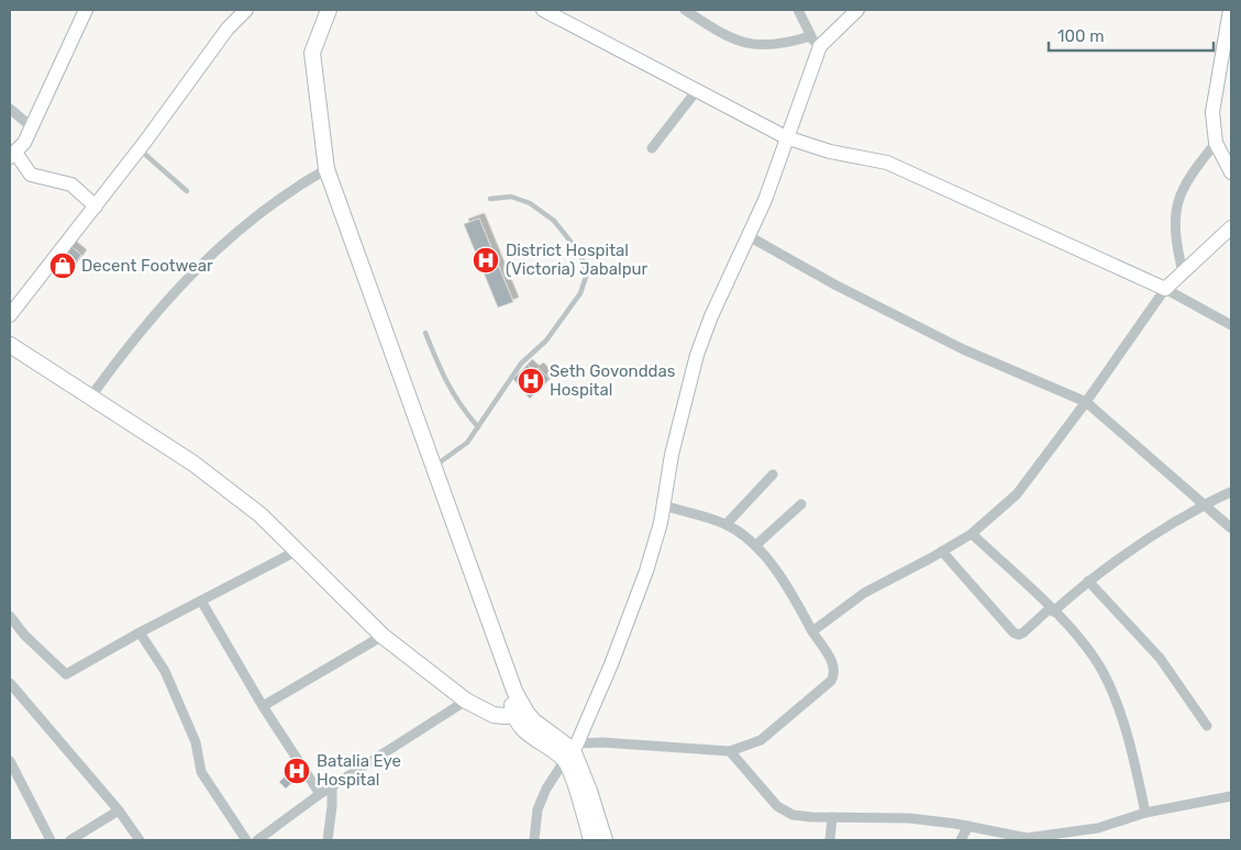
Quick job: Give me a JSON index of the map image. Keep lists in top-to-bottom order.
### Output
{
  "places": {
    "hospital": ["District Hospital (Victoria) Jabalpur", "Seth Govonddas Hospital", "Batalia Eye Hospital"],
    "shop": ["Decent Footwear"]
  },
  "scale_bar": "100 m"
}
